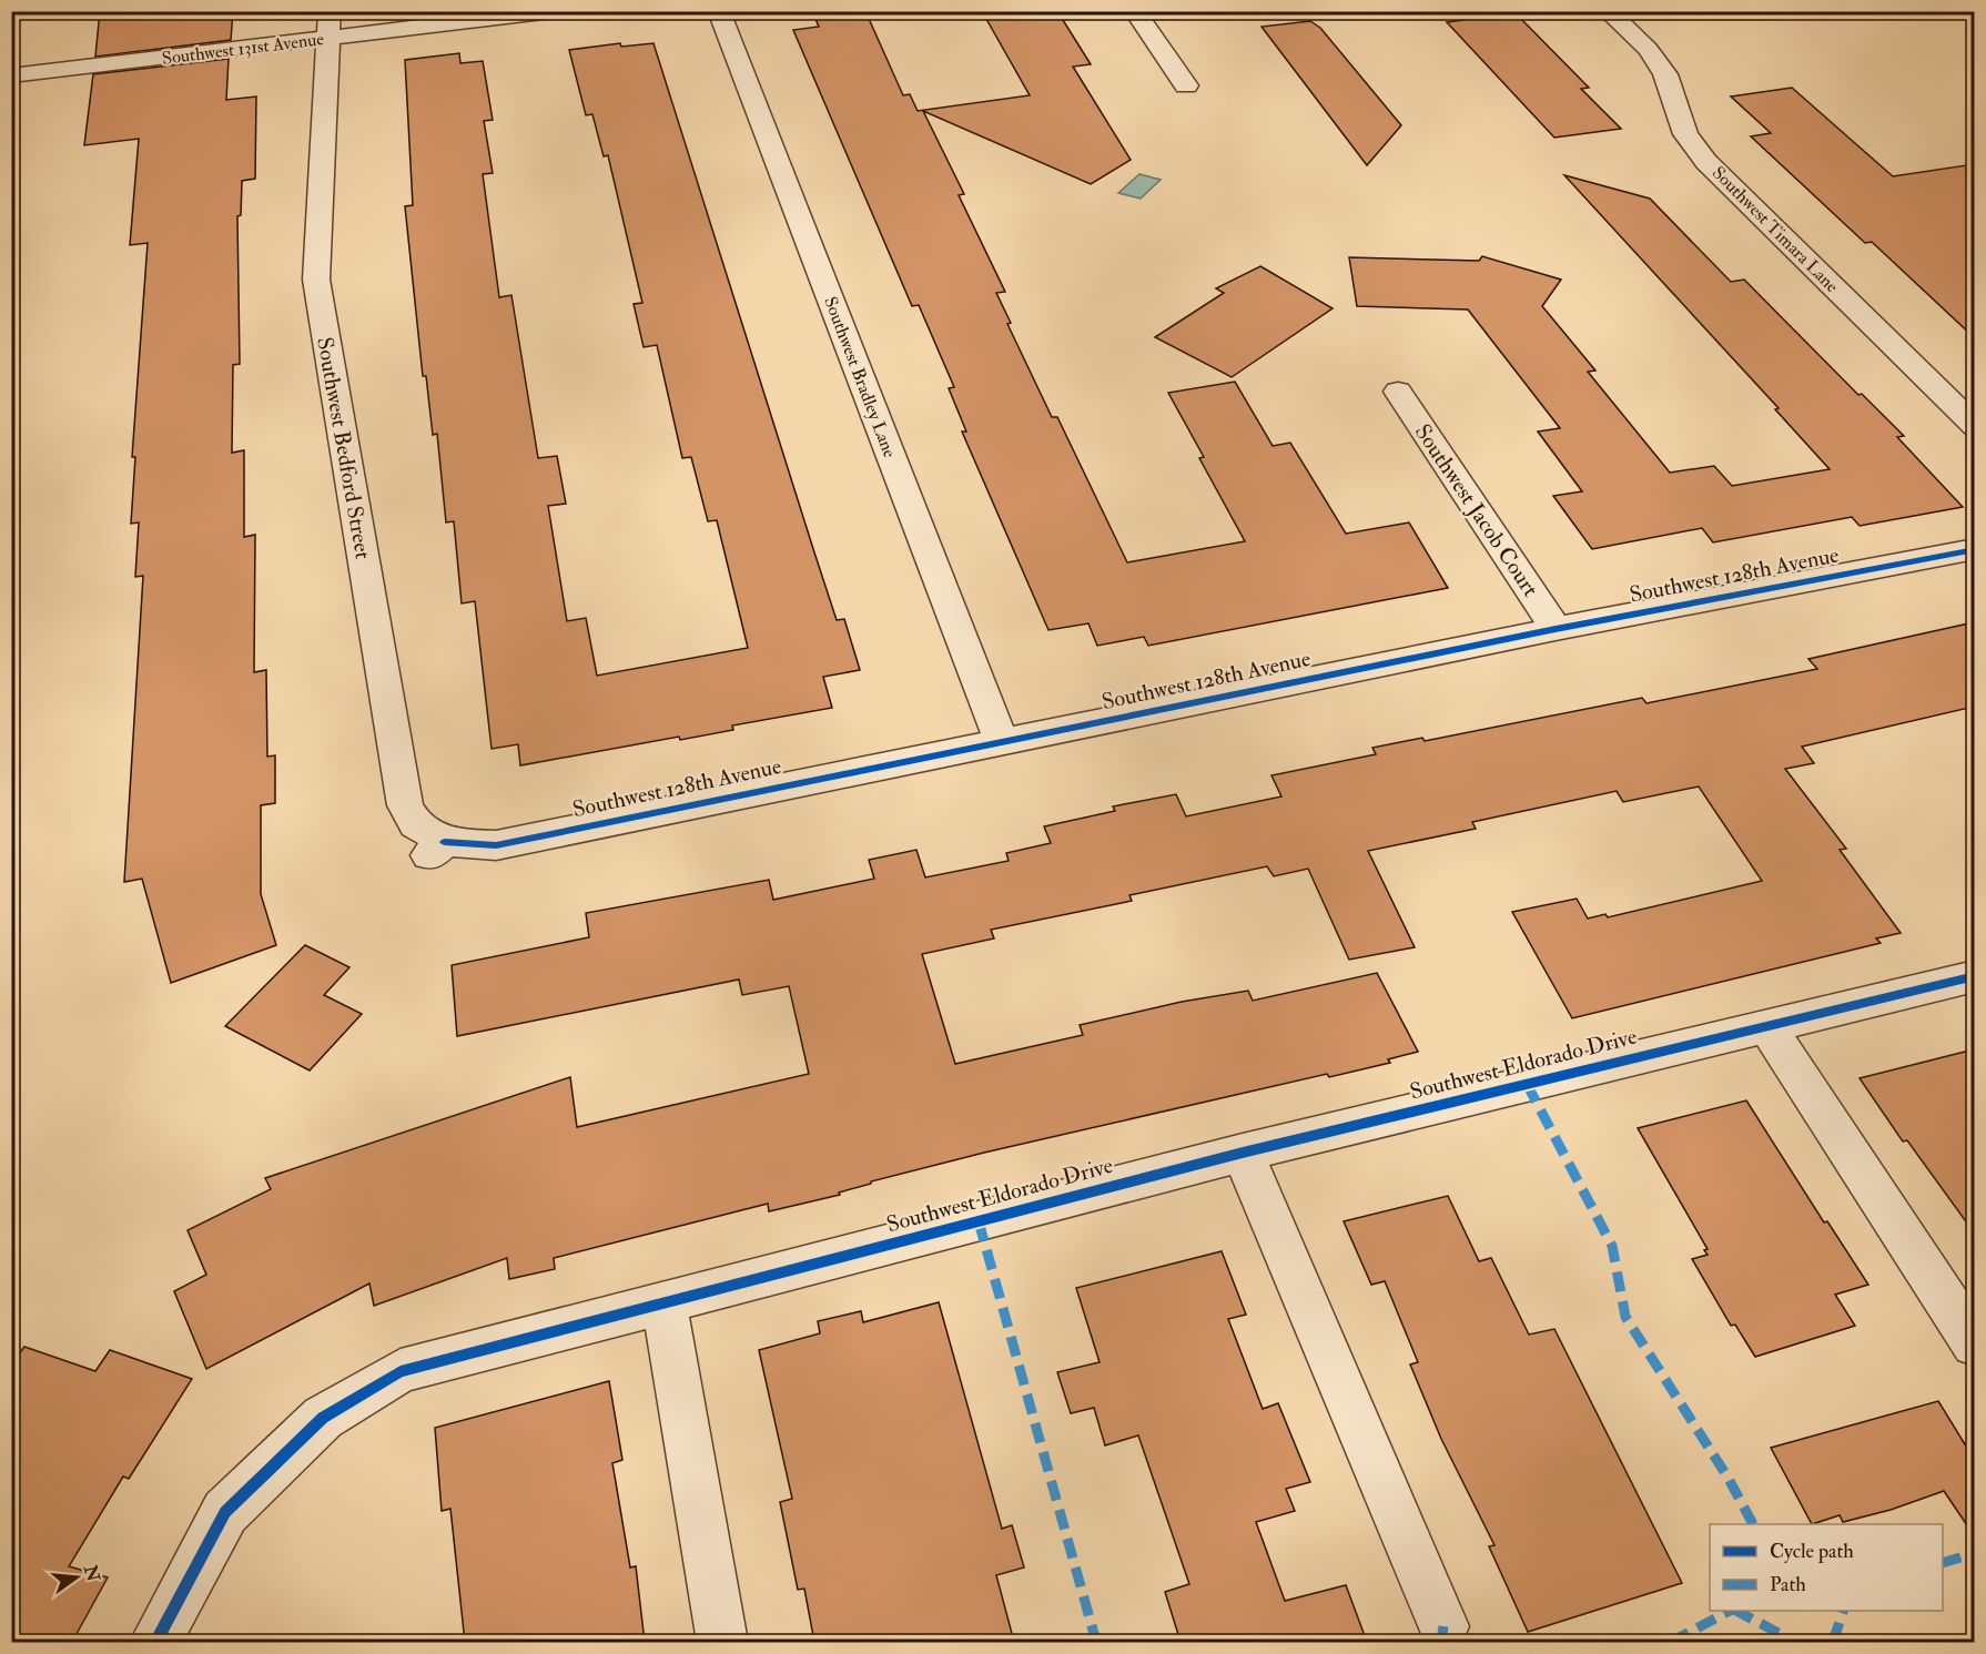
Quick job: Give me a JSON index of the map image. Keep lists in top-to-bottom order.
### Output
{
  "streets": {
    "street": [
      "Southwest 131st Avenue",
      "Southwest Timara Lane",
      "Southwest Bradley Lane",
      "Southwest Bedford Street",
      "Southwest Jacob Court",
      "Southwest 128th Avenue",
      "Southwest Eldorado Drive"
    ]
  },
  "crossings": [
    ["Southwest 131st Avenue", "Southwest Bedford Street"],
    ["Southwest Bradley Lane", "Southwest 128th Avenue"],
    ["Southwest Bedford Street", "Southwest 128th Avenue"],
    ["Southwest Jacob Court", "Southwest 128th Avenue"]
  ],
  "legend": ["Cycle path", "Path"],
  "north": "right"
}
